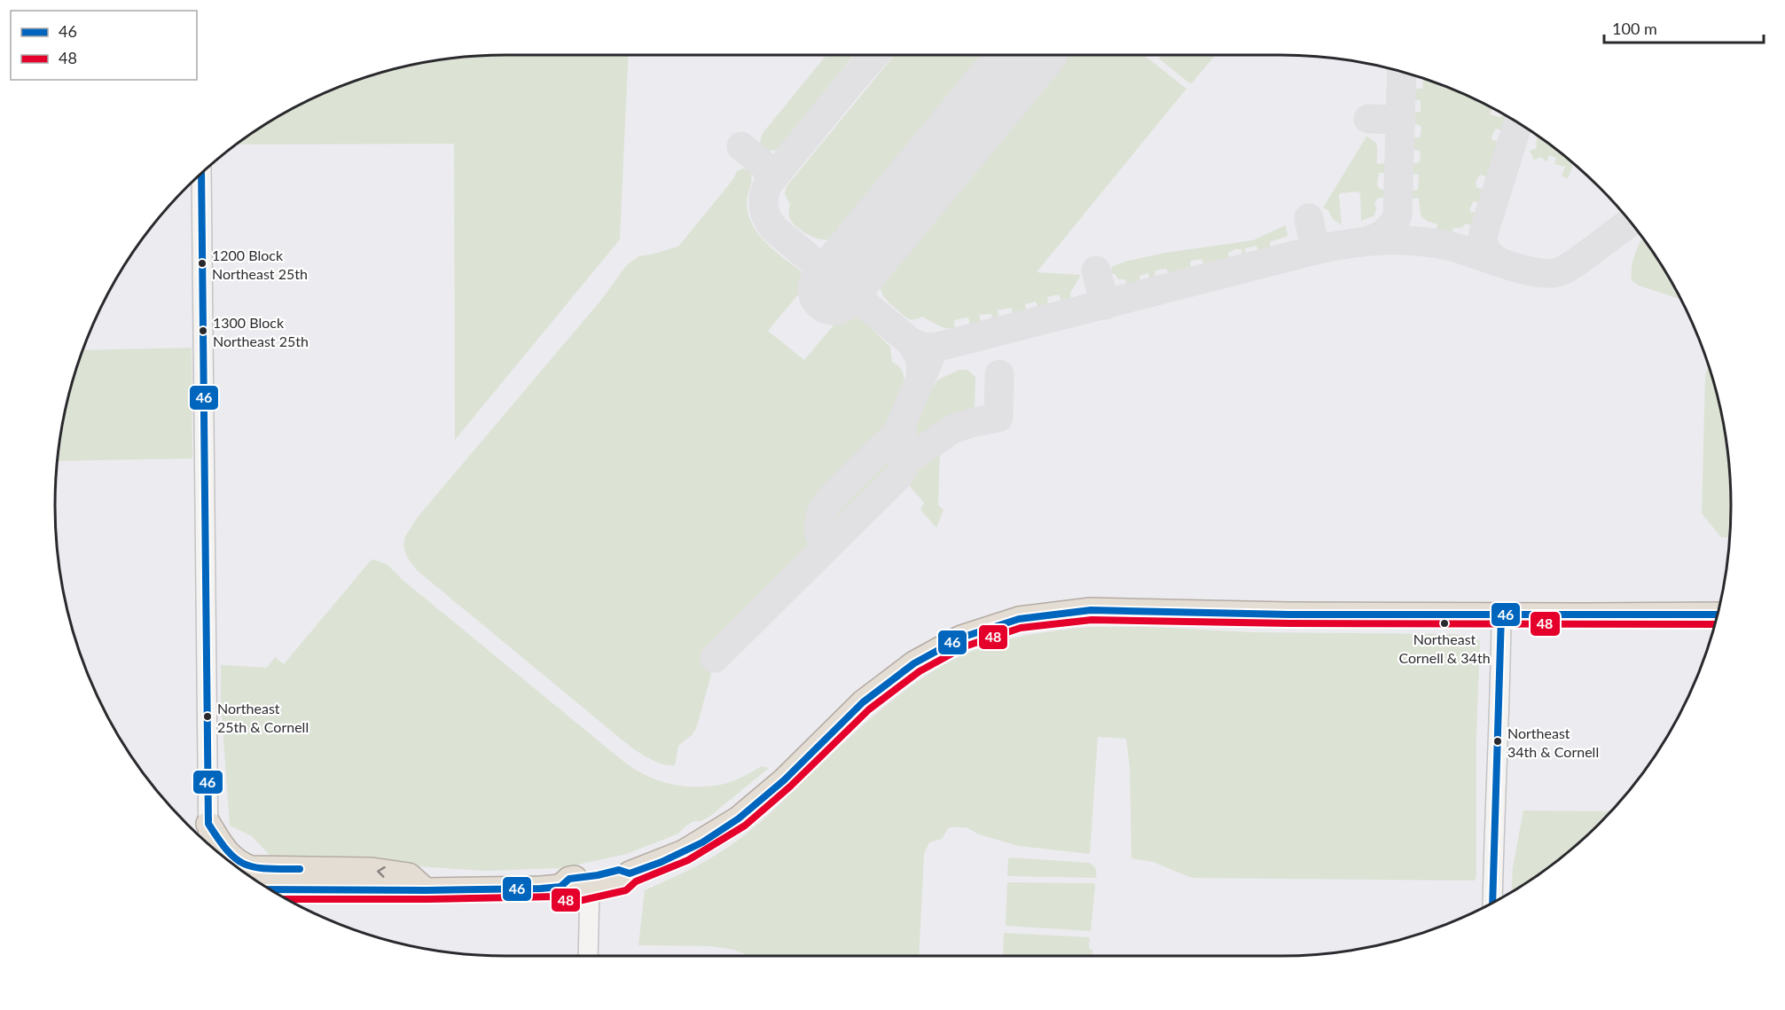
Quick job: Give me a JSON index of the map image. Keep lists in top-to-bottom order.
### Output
{
  "places": [
    "1200 Block Northeast 25th",
    "1300 Block Northeast 25th",
    "Northeast Cornell & 34th",
    "Northeast 25th & Cornell",
    "Northeast 34th & Cornell"
  ],
  "lines": ["transit line 46", "transit line 48"],
  "legend": ["46", "48"],
  "scale_bar": "100 m"
}
